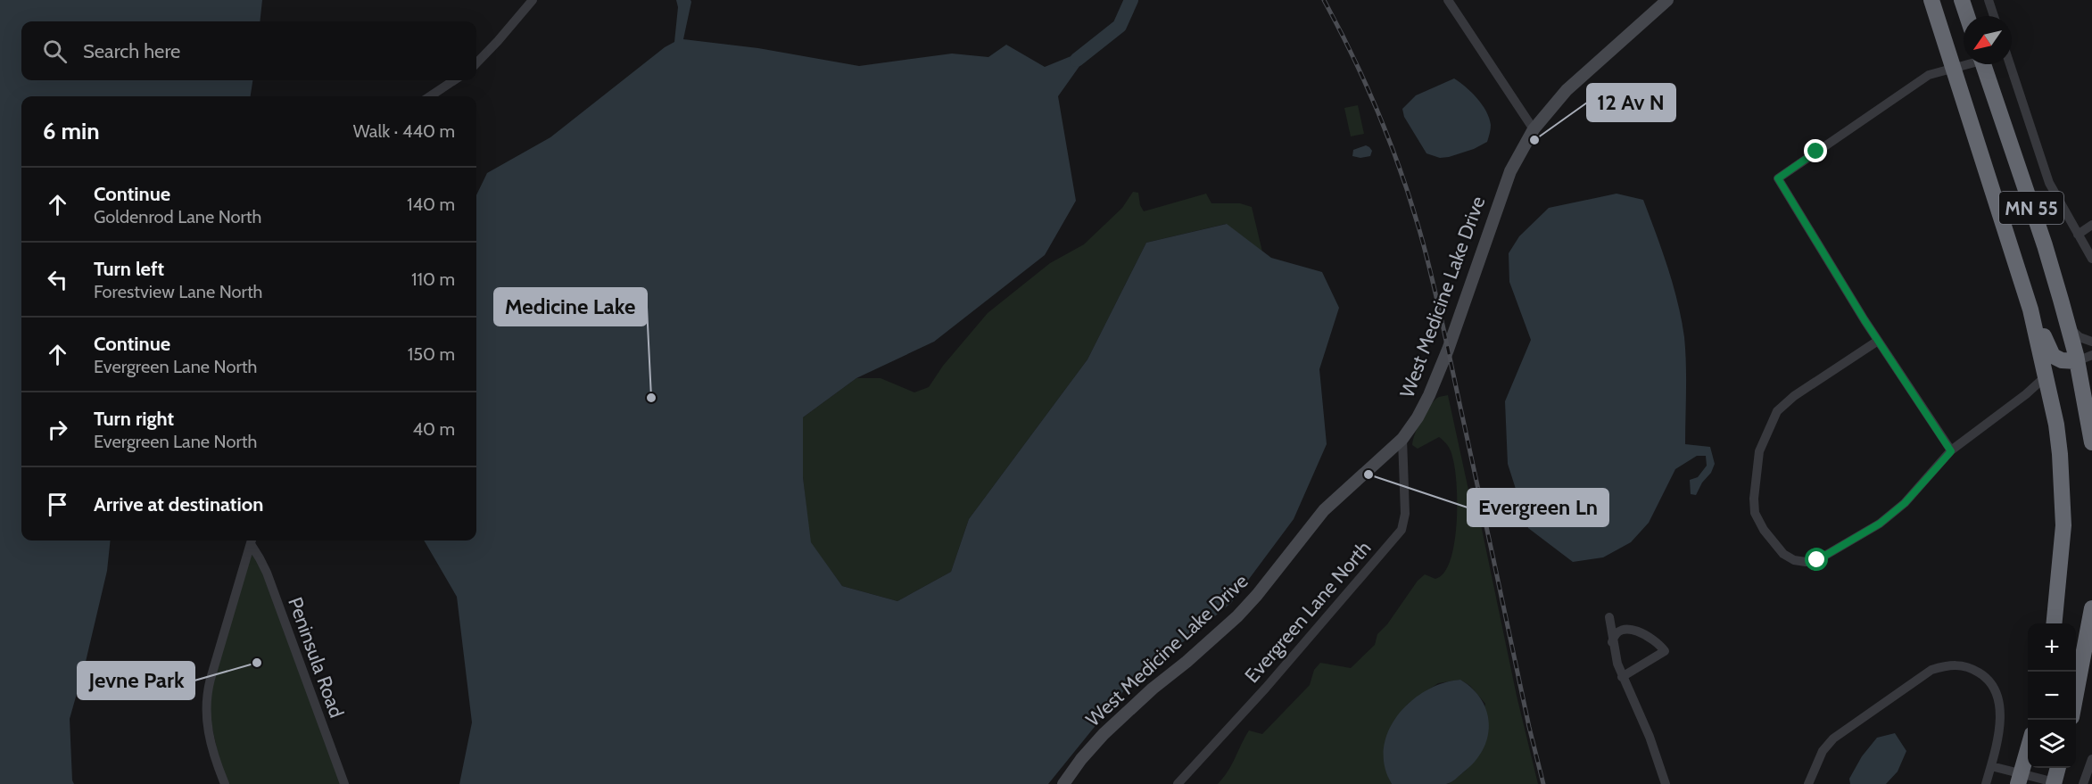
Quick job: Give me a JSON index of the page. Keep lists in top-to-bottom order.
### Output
{
  "streets": {
    "highway": ["MN 55"],
    "street": ["West Medicine Lake Drive", "Evergreen Lane North", "Peninsula Road"]
  },
  "crossings": [
    ["West Medicine Lake Drive", "Evergreen Lane North"]
  ],
  "places": [
    "12 Av N",
    "Medicine Lake",
    "Evergreen Ln",
    "Jevne Park"
  ],
  "north": "bottom left",
  "page": {
    "search": "Search here",
    "heading": ["6 min", "Walk · 440 m"],
    "list": [
      ["Continue", "Goldenrod Lane North", "140 m"],
      ["Turn left", "Forestview Lane North", "110 m"],
      ["Continue", "Evergreen Lane North", "150 m"],
      ["Turn right", "Evergreen Lane North", "40 m"],
      "Arrive at destination"
    ],
    "map_buttons": ["+", "−"]
  }
}
